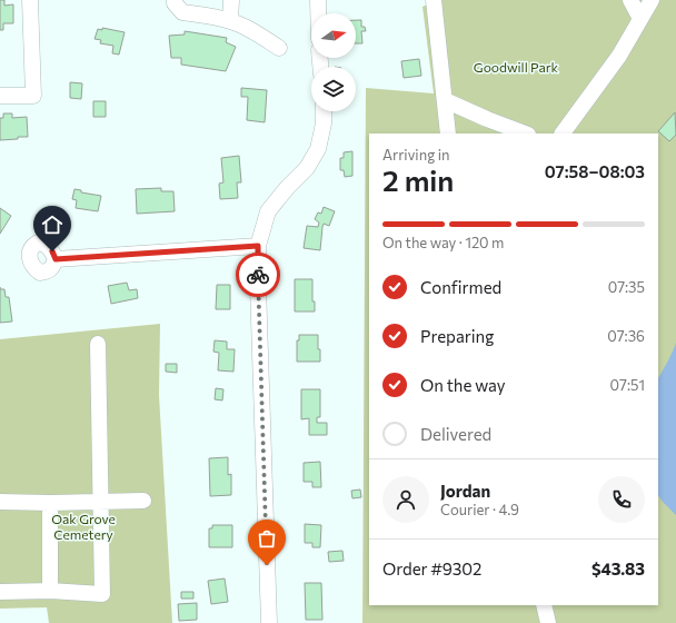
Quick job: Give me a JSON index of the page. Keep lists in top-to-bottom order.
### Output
{
  "parks": ["Goodwill Park", "Oak Grove Cemetery"],
  "north": "right",
  "page": {
    "heading": ["2 min", "Arriving in", "07:58–08:03"],
    "panel": [
      "Jordan",
      "Courier · 4.9",
      "Order #9302",
      "$43.83"
    ],
    "bar": "On the way · 120 m",
    "list": [
      ["Confirmed", "07:35"],
      ["Preparing", "07:36"],
      ["On the way", "07:51"],
      "Delivered"
    ]
  }
}
